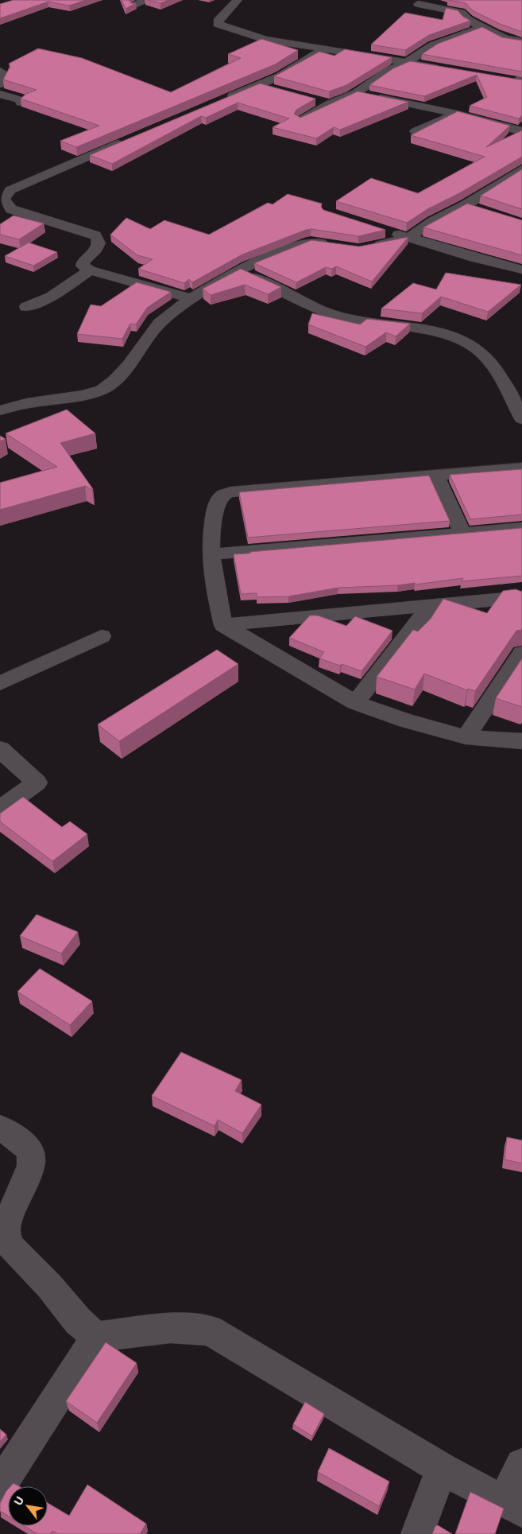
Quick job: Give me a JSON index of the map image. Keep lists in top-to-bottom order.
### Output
{
  "north": "top left"
}
